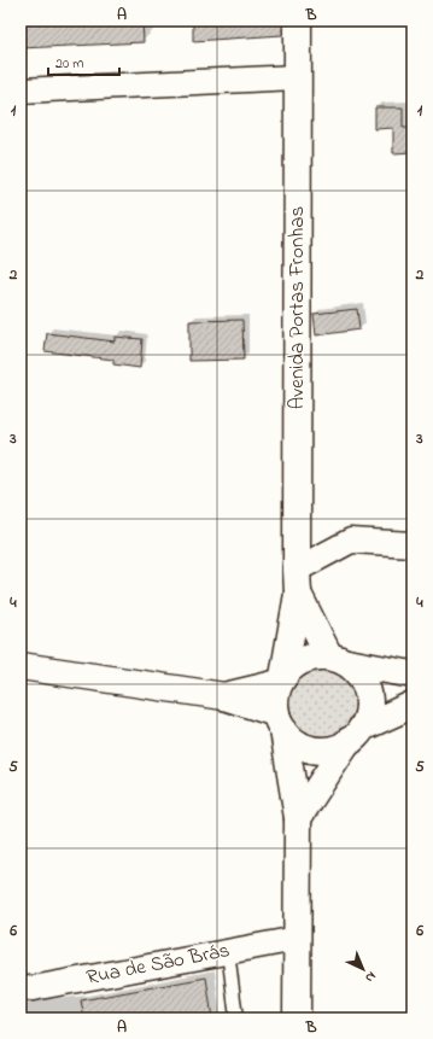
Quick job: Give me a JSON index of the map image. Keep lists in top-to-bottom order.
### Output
{
  "streets": {
    "main road": ["Avenida Portas Fronhas"],
    "street": ["Rua de São Brás"]
  },
  "scale_bar": "20 m",
  "north": "bottom right",
  "grid": {
    "columns": ["A", "B"],
    "rows": [
      "1",
      "2",
      "3",
      "4",
      "5",
      "6"
    ]
  }
}
